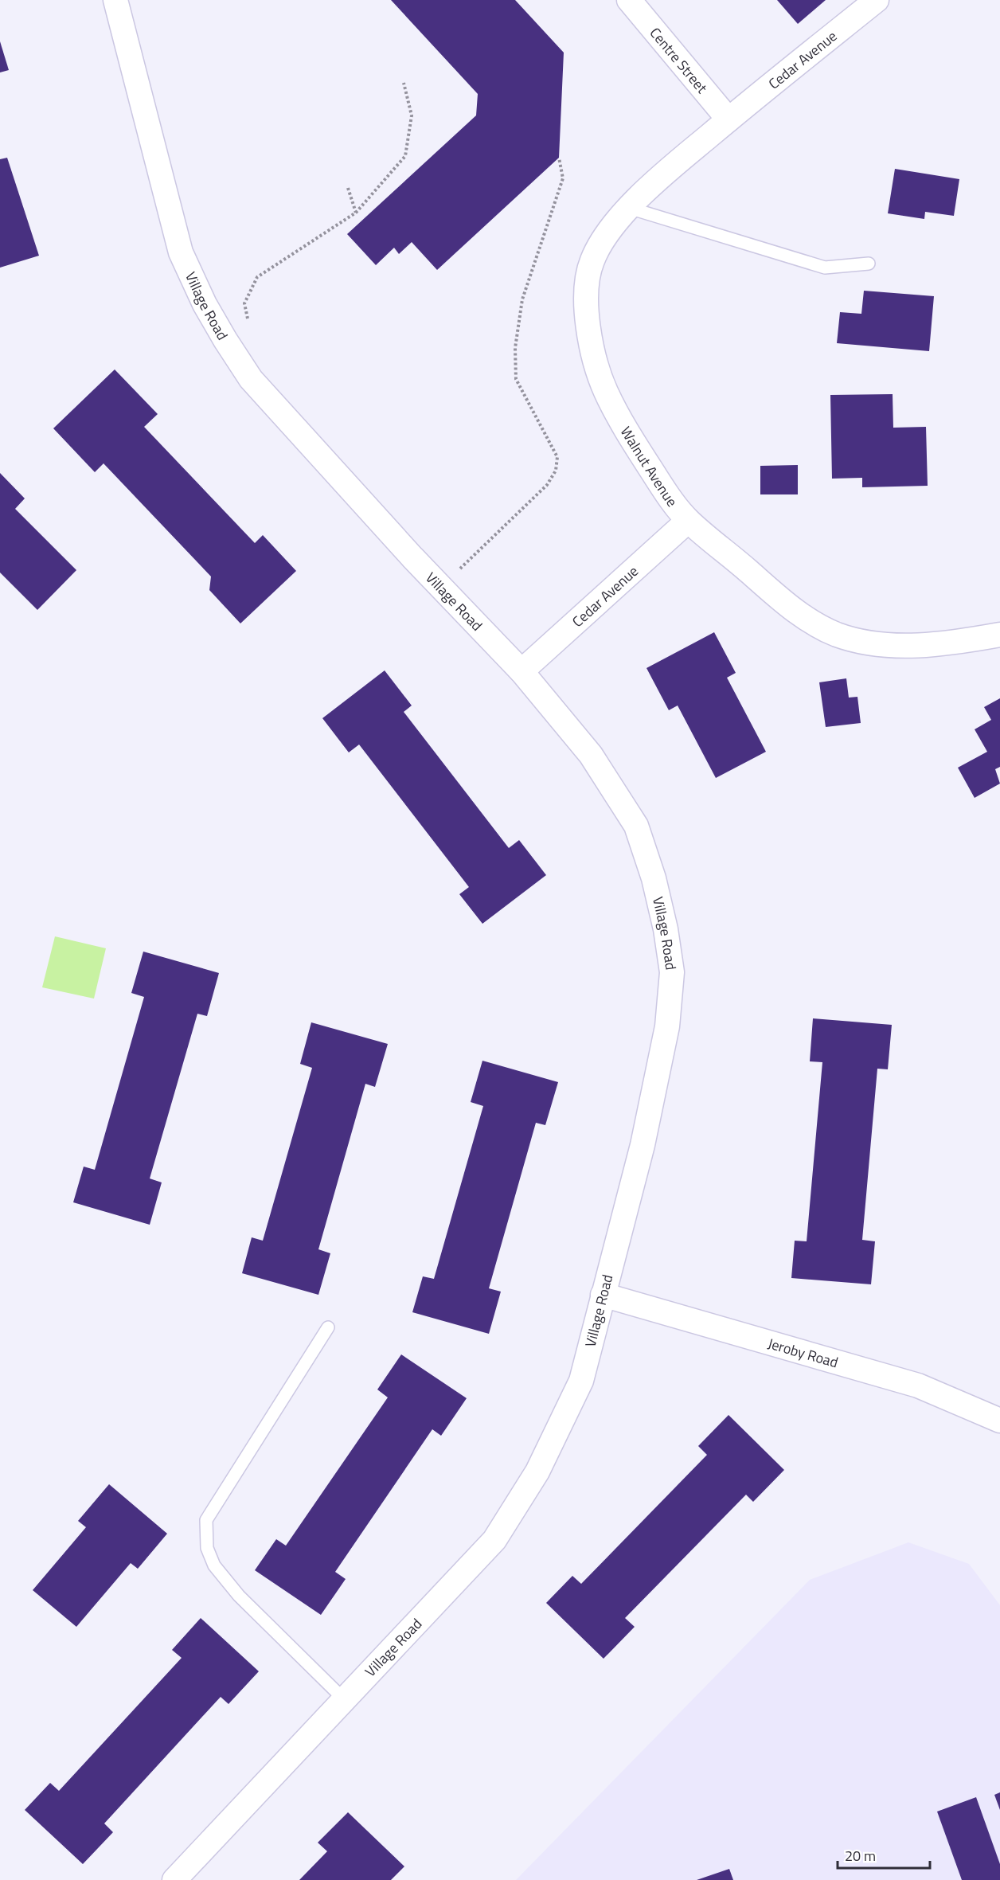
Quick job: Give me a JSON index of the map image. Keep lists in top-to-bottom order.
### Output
{
  "streets": {
    "street": [
      "Centre Street",
      "Cedar Avenue",
      "Village Road",
      "Walnut Avenue",
      "Jeroby Road"
    ]
  },
  "crossings": [
    ["Centre Street", "Cedar Avenue"],
    ["Centre Street", "Walnut Avenue"],
    ["Cedar Avenue", "Village Road"],
    ["Cedar Avenue", "Walnut Avenue"],
    ["Village Road", "Jeroby Road"]
  ],
  "scale_bar": "20 m"
}
